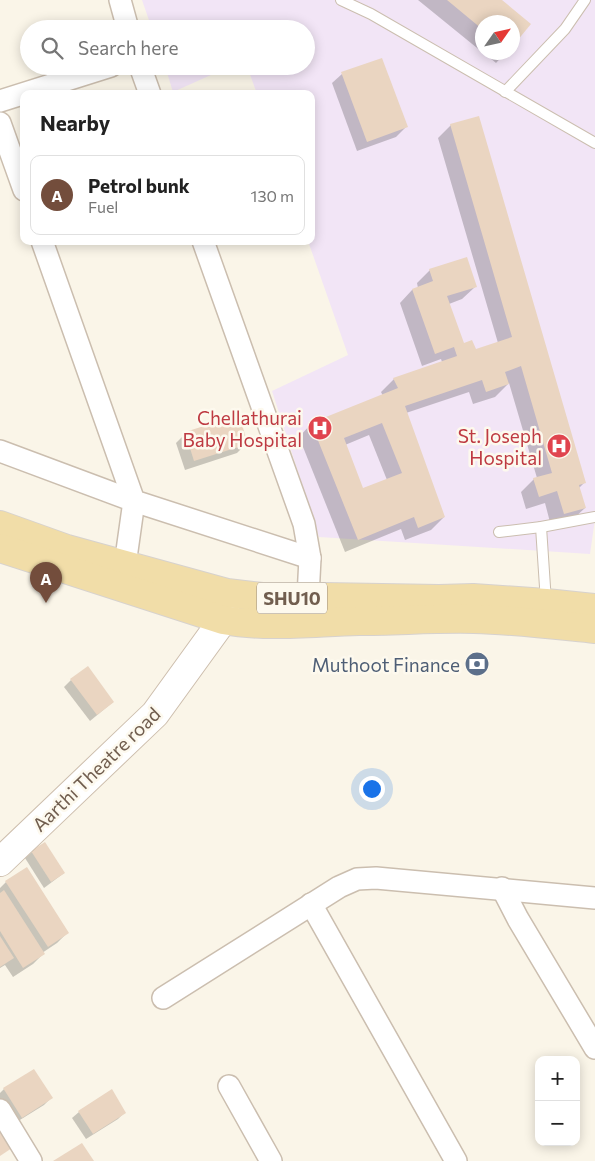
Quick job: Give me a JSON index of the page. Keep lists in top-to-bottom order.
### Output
{
  "streets": {
    "main road": ["SHU10", "Aarthi Theatre road"]
  },
  "crossings": [
    ["SHU10", "Aarthi Theatre road"]
  ],
  "places": {
    "hospital": ["Chellathurai Baby Hospital", "St. Joseph Hospital"],
    "bank": ["Muthoot Finance"]
  },
  "north": "top right",
  "page": {
    "search": "Search here",
    "heading": "Nearby",
    "list": [
      {
        "mark": "A",
        "name": "Petrol bunk",
        "note": "Fuel",
        "value": "130 m"
      }
    ],
    "pins": "A",
    "map_buttons": ["+", "−"]
  }
}
